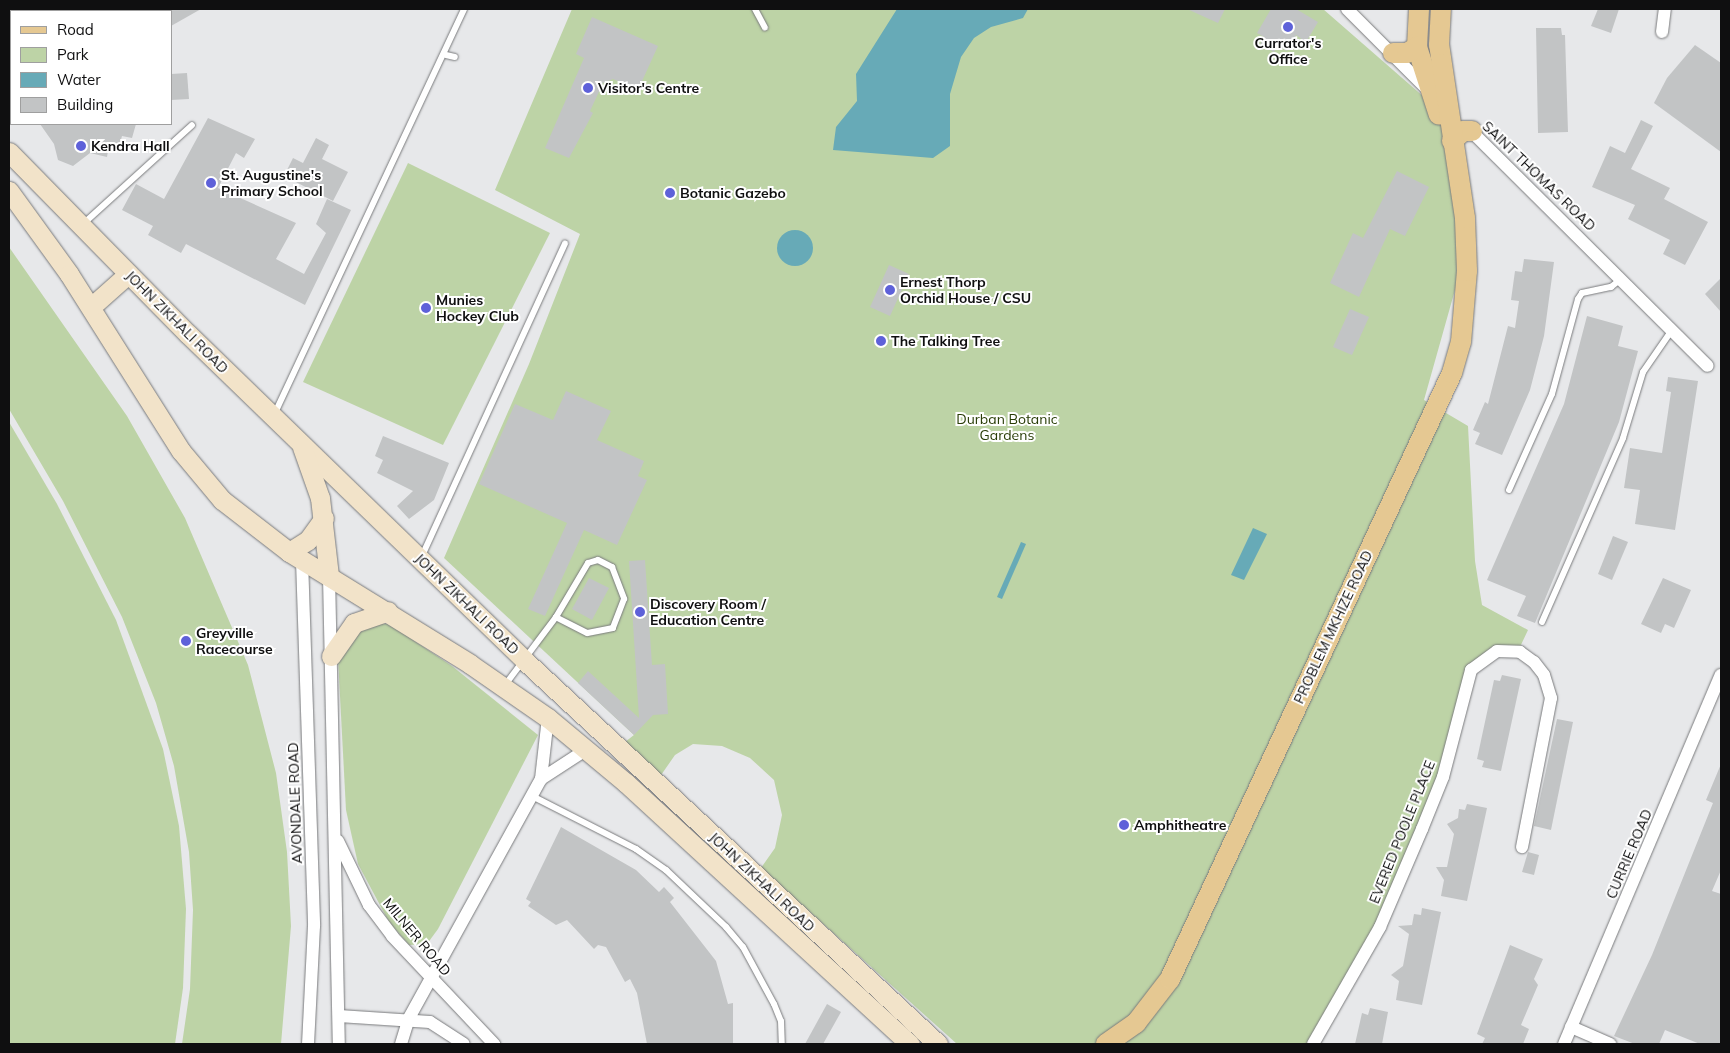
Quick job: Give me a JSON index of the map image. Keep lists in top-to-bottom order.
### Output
{
  "streets": {
    "main road": ["JOHN ZIKHALI ROAD", "PROBLEM MKHIZE ROAD"],
    "street": [
      "SAINT THOMAS ROAD",
      "AVONDALE ROAD",
      "EVERED POOLE PLACE",
      "CURRIE ROAD",
      "MILNER ROAD"
    ]
  },
  "crossings": [
    ["JOHN ZIKHALI ROAD", "AVONDALE ROAD"]
  ],
  "parks": ["Durban Botanic Gardens"],
  "places": [
    "Currator's Office",
    "Visitor's Centre",
    "Kendra Hall",
    "St. Augustine's Primary School",
    "Botanic Gazebo",
    "Ernest Thorp Orchid House / CSU",
    "Munies Hockey Club",
    "The Talking Tree",
    "Discovery Room / Education Centre",
    "Greyville Racecourse",
    "Amphitheatre"
  ],
  "legend": [
    "Road",
    "Park",
    "Water",
    "Building"
  ]
}
